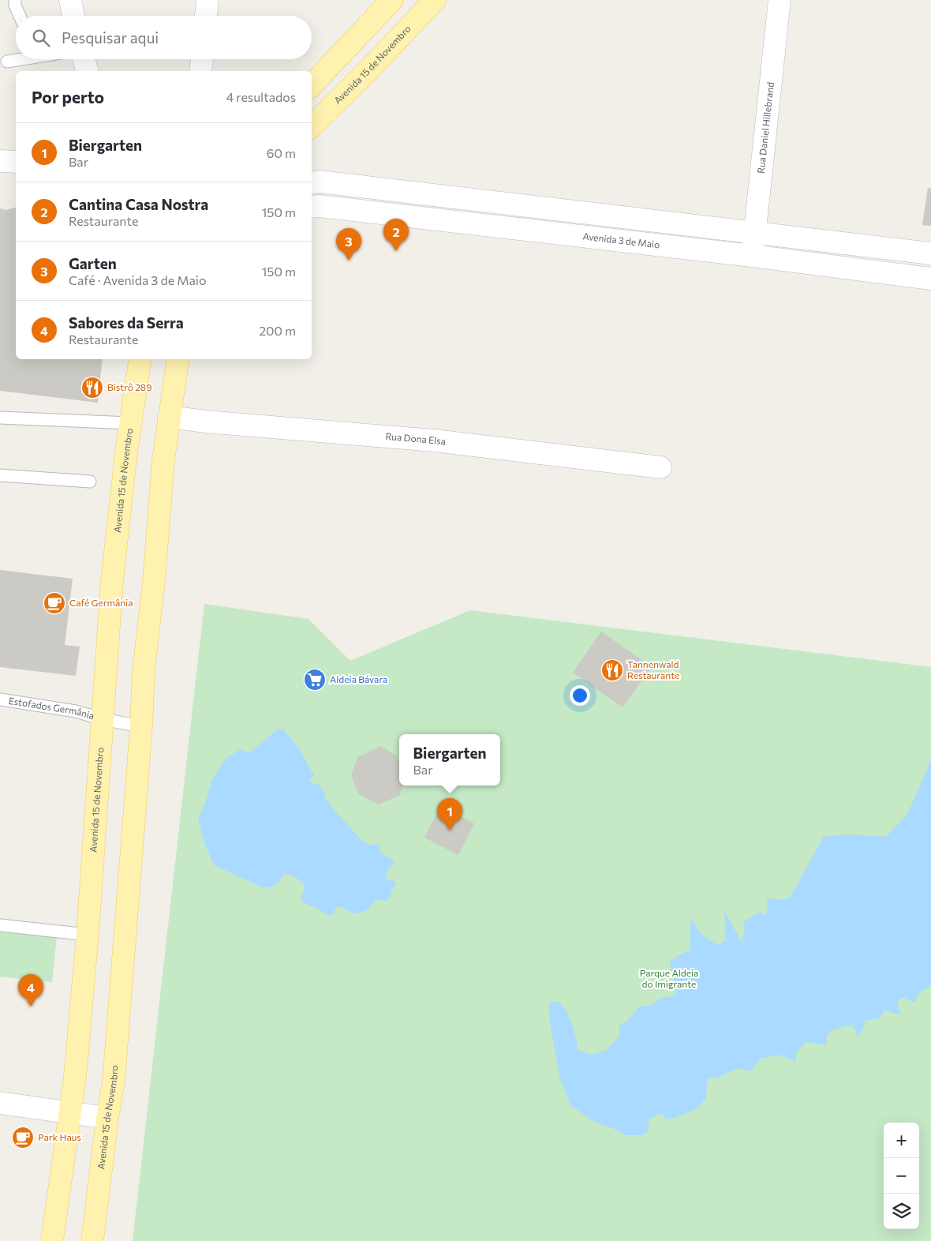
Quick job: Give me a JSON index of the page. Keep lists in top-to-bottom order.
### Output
{
  "streets": {
    "main road": ["Avenida 15 de Novembro"],
    "street": ["Rua Daniel Hillebrand", "Avenida 3 de Maio", "Rua Dona Elsa"],
    "lane": ["Estofados Germânia"]
  },
  "crossings": [
    ["Avenida 15 de Novembro", "Rua Dona Elsa"],
    ["Avenida 15 de Novembro", "Estofados Germânia"],
    ["Rua Daniel Hillebrand", "Avenida 3 de Maio"]
  ],
  "parks": ["Parque Aldeia do Imigrante"],
  "places": {
    "restaurant": ["Bistrô 289", "Tannenwald Restaurante"],
    "cafe": ["Café Germânia", "Park Haus"],
    "supermarket": ["Aldeia Bávara"]
  },
  "page": {
    "search": "Pesquisar aqui",
    "heading": ["Por perto", "4 resultados"],
    "list": [
      {
        "mark": "1",
        "name": "Biergarten",
        "note": "Bar",
        "value": "60 m"
      },
      {
        "mark": "2",
        "name": "Cantina Casa Nostra",
        "note": "Restaurante",
        "value": "150 m"
      },
      {
        "mark": "3",
        "name": "Garten",
        "note": "Café · Avenida 3 de Maio",
        "value": "150 m"
      },
      {
        "mark": "4",
        "name": "Sabores da Serra",
        "note": "Restaurante",
        "value": "200 m"
      }
    ],
    "pins": [
      "2",
      "3",
      "1",
      "4"
    ],
    "popup": ["Biergarten", "Bar"],
    "map_buttons": ["+", "−"]
  }
}
